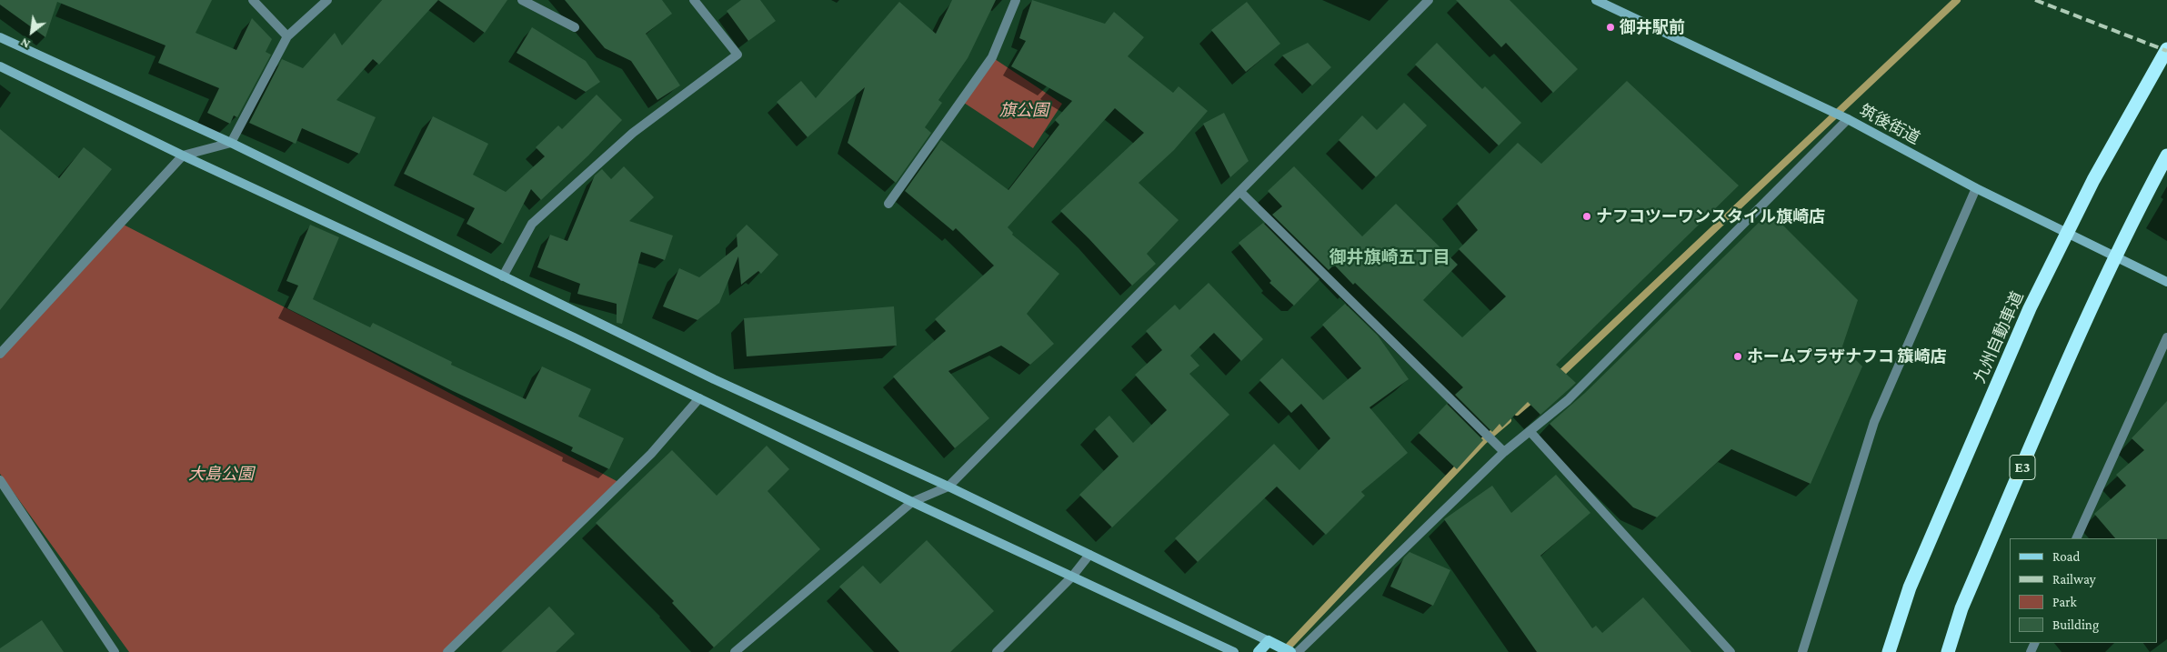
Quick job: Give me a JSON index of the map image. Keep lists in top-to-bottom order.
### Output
{
  "streets": {
    "highway": ["九州自動車道", "E3"],
    "street": ["筑後街道"]
  },
  "districts": ["御井旗崎五丁目"],
  "parks": ["旗公園", "大島公園"],
  "places": ["御井駅前", "ナフコツーワンスタイル旗崎店", "ホームプラザナフコ 籏崎店"],
  "legend": [
    "Road",
    "Railway",
    "Park",
    "Building"
  ],
  "north": "bottom left"
}
